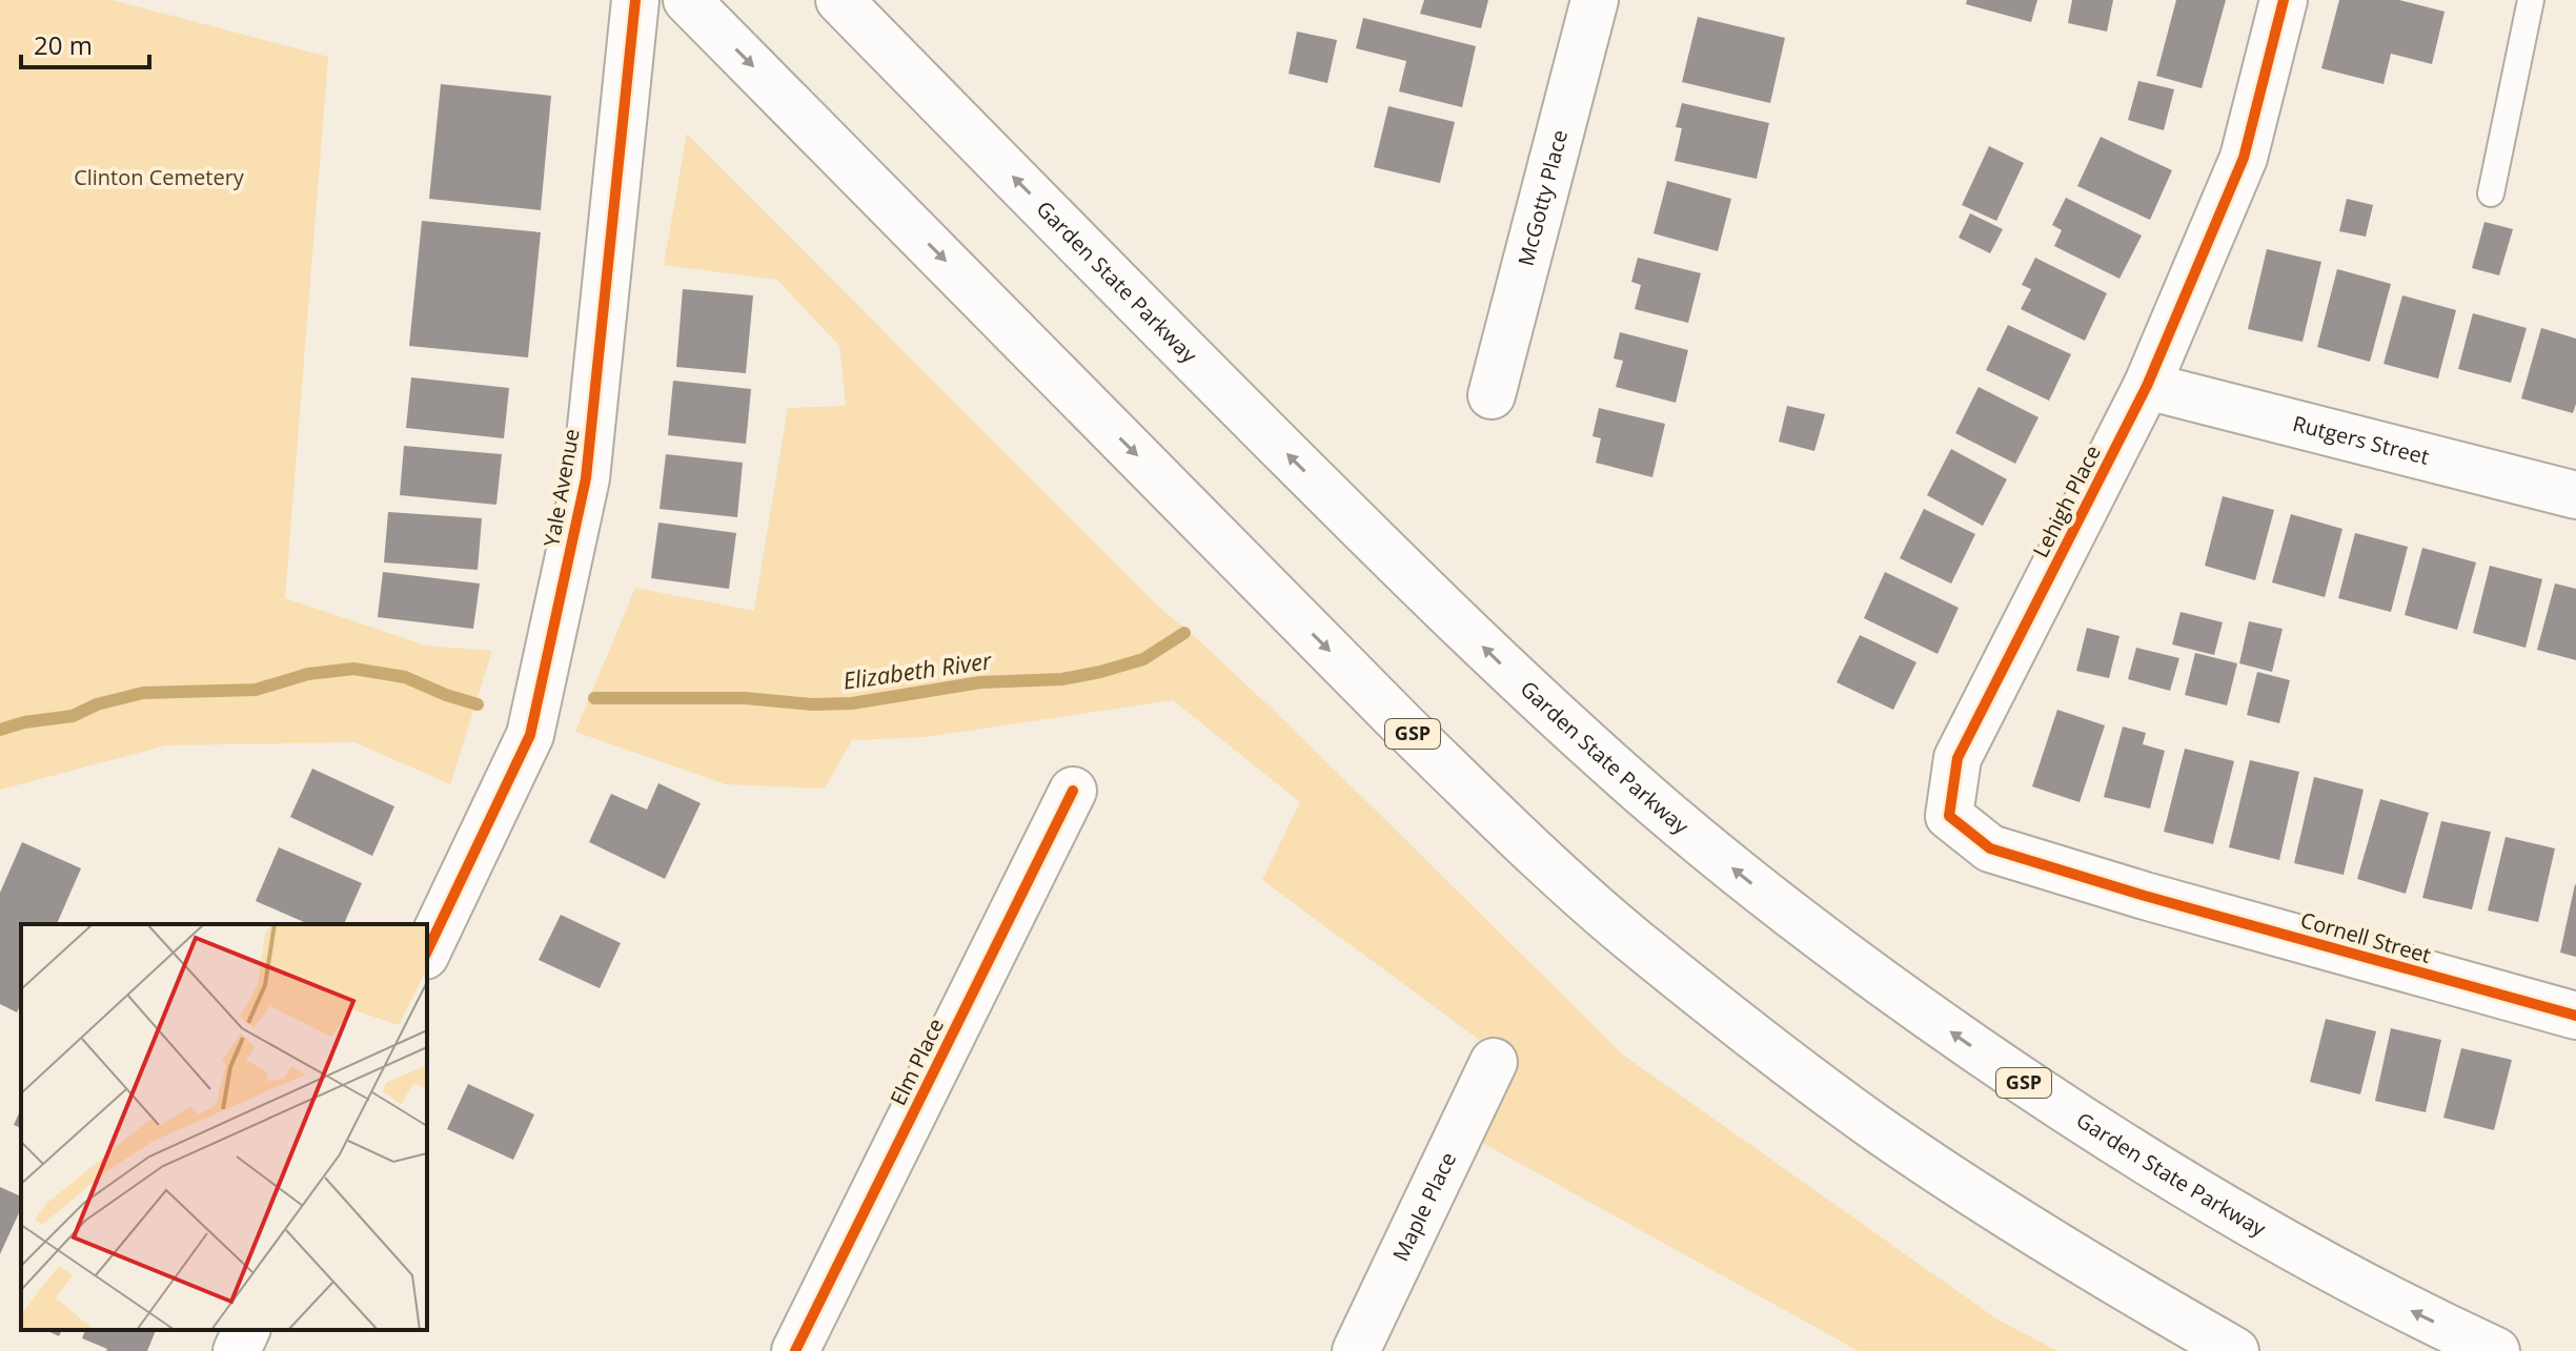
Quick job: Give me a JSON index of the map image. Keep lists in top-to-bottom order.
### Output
{
  "streets": {
    "main road": [
      "McGotty Place",
      "Garden State Parkway",
      "Rutgers Street",
      "Yale Avenue",
      "Lehigh Place",
      "GSP",
      "Cornell Street",
      "Elm Place",
      "Maple Place"
    ]
  },
  "crossings": [
    ["Rutgers Street", "Lehigh Place"],
    ["Lehigh Place", "Cornell Street"]
  ],
  "water": ["Elizabeth River"],
  "parks": ["Clinton Cemetery"],
  "scale_bar": "20 m"
}
